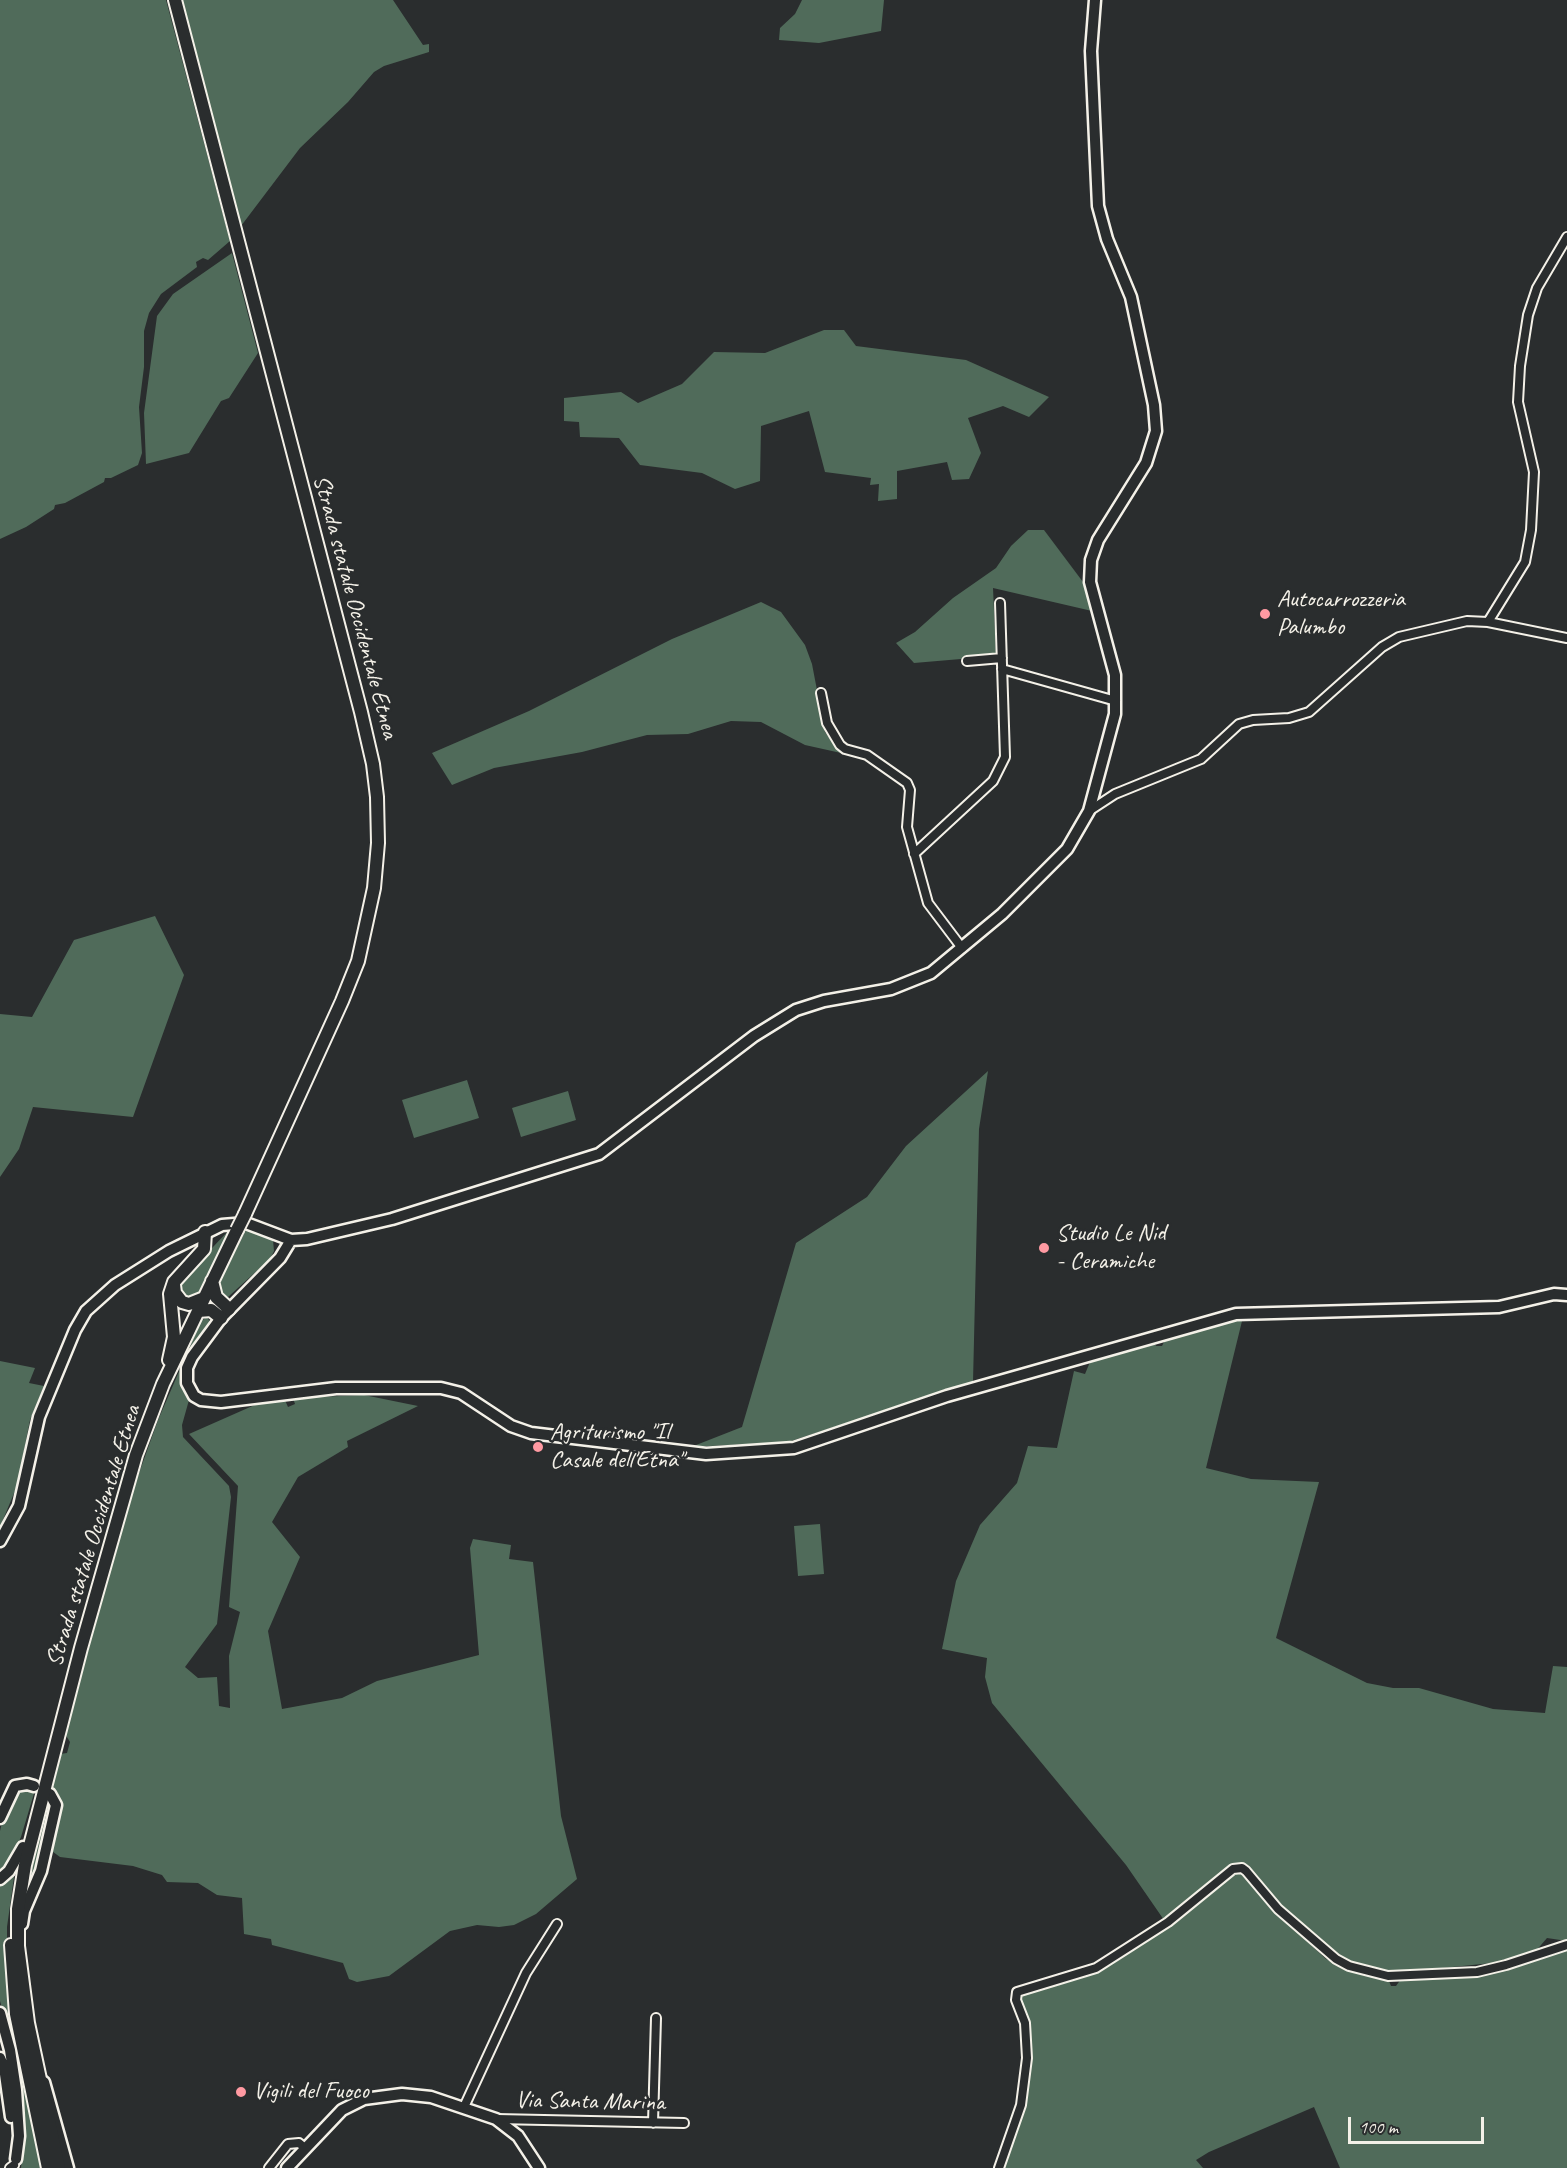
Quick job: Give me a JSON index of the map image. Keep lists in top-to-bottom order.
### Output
{
  "streets": {
    "main road": ["Strada statale Occidentale Etnea"],
    "street": ["Via Santa Marina"]
  },
  "places": [
    "Autocarrozzeria Palumbo",
    "Studio Le Nid - Ceramiche",
    "Agriturismo \"Il Casale dell'Etna\"",
    "Vigili del Fuoco"
  ],
  "scale_bar": "100 m"
}
